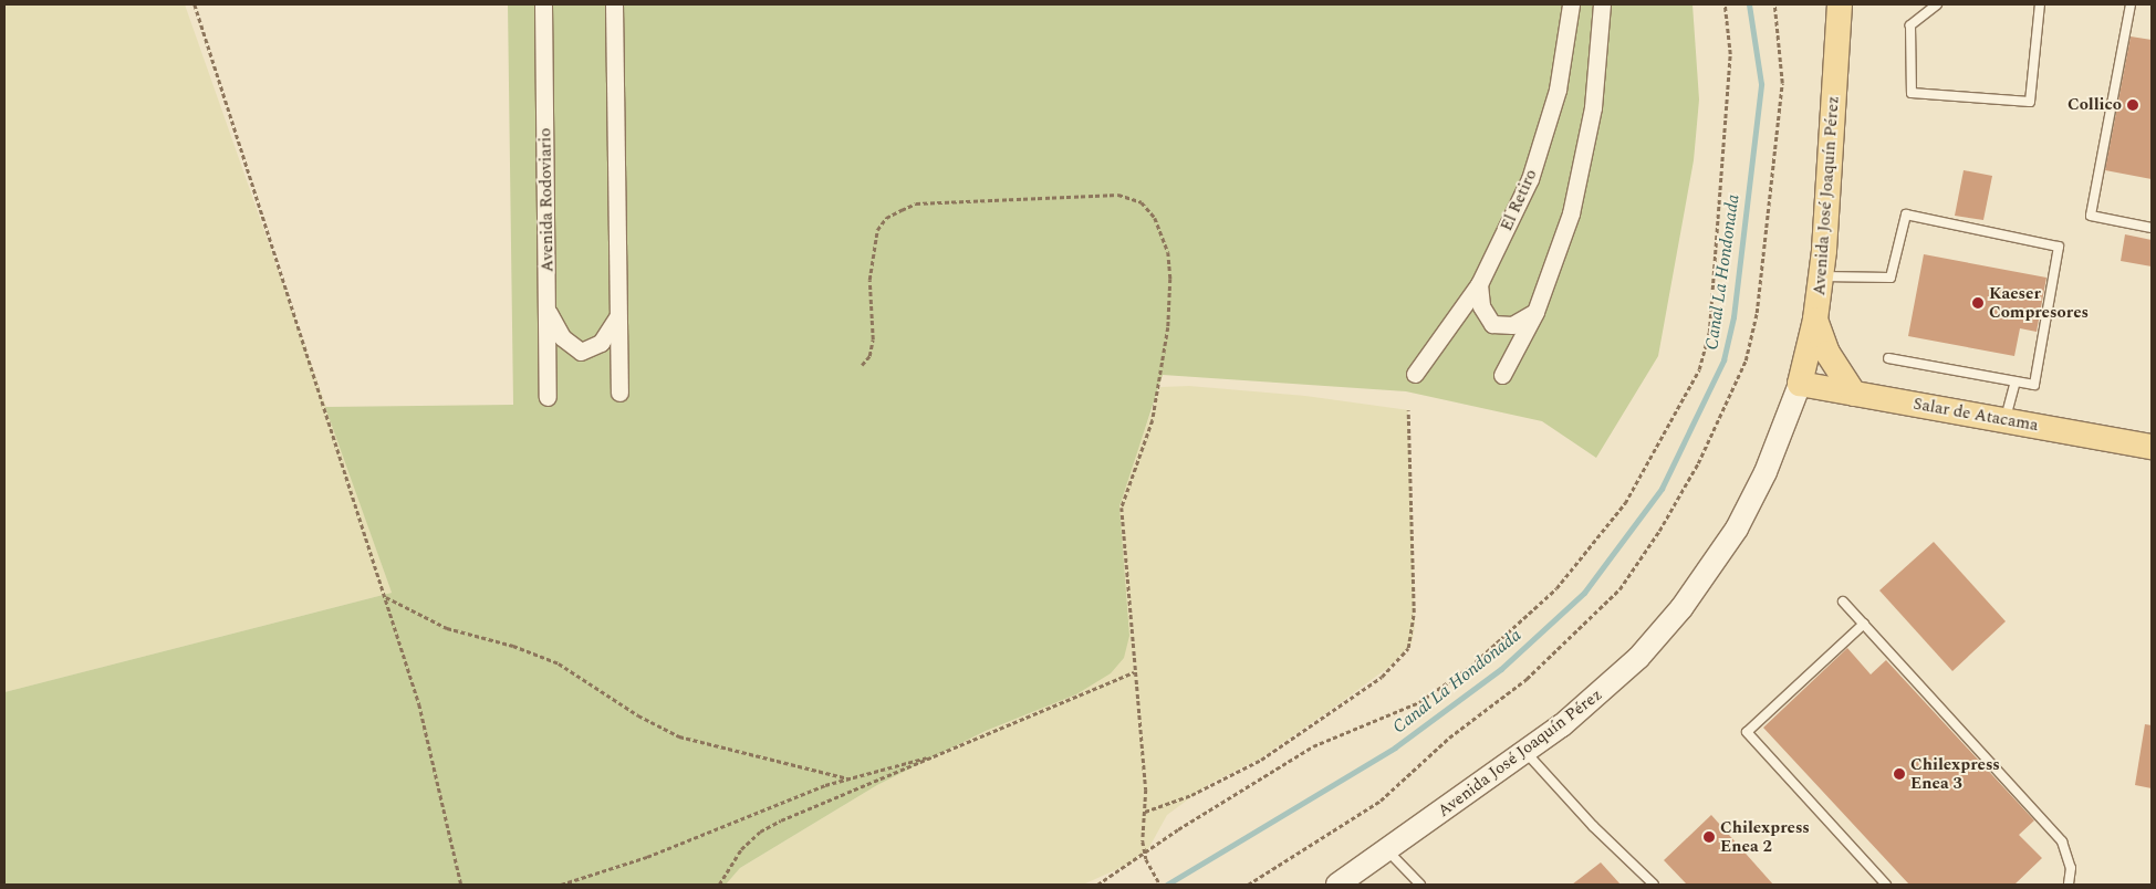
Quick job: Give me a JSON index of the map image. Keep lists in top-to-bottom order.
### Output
{
  "streets": {
    "main road": ["Avenida José Joaquín Pérez", "Salar de Atacama"],
    "street": ["Avenida Rodoviario", "El Retiro"]
  },
  "crossings": [
    ["Avenida José Joaquín Pérez", "Salar de Atacama"]
  ],
  "water": ["Canal La Hondonada"],
  "places": [
    "Collico",
    "Kaeser Compresores",
    "Chilexpress Enea 3",
    "Chilexpress Enea 2"
  ]
}
